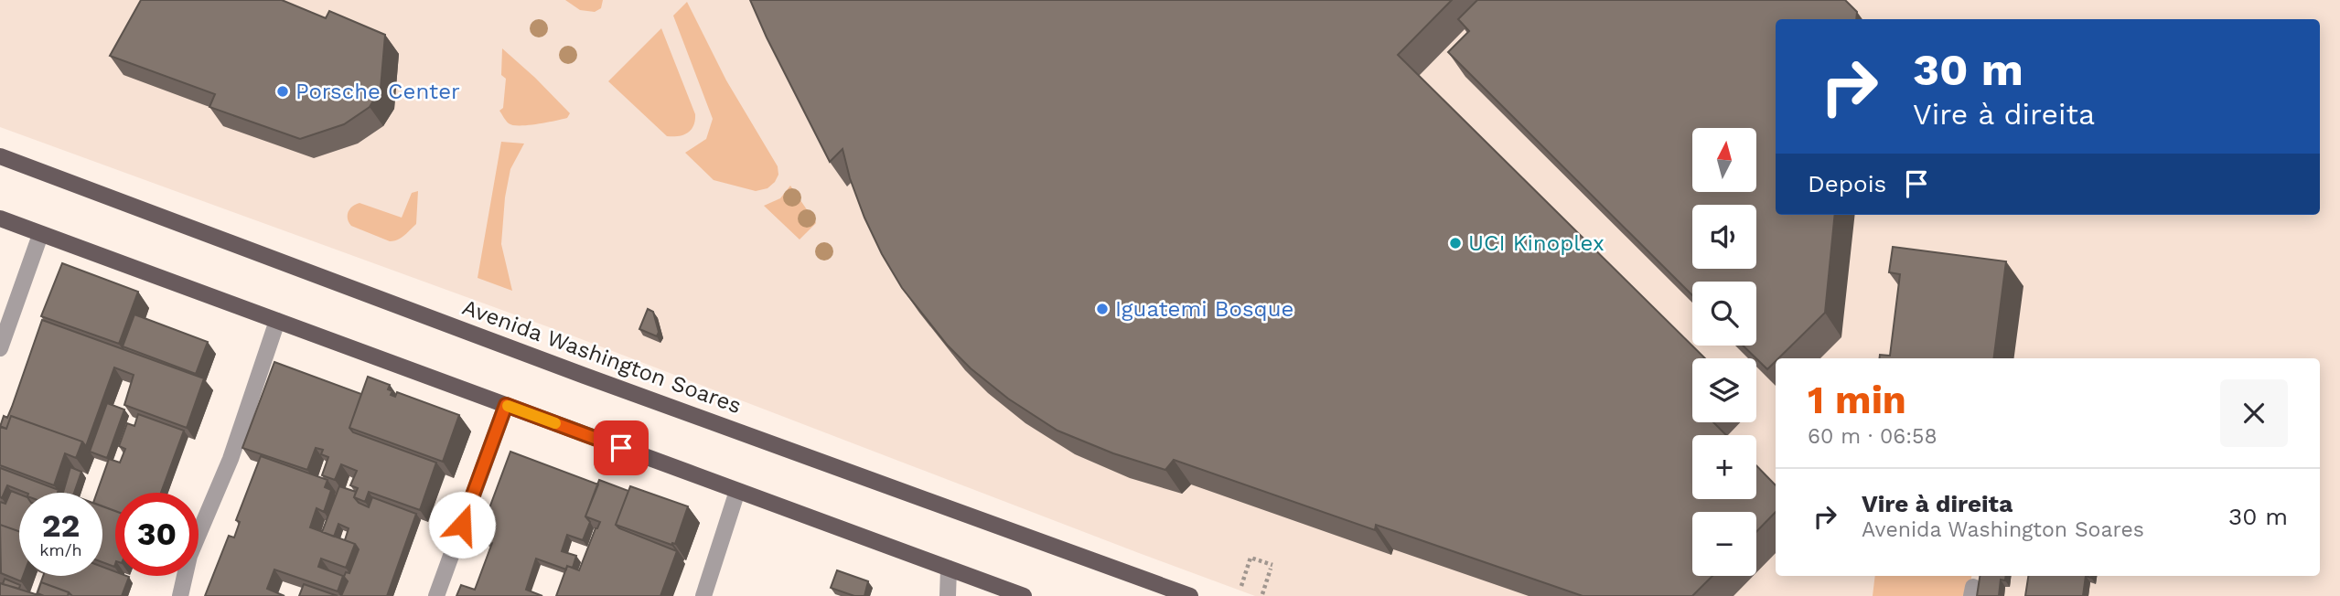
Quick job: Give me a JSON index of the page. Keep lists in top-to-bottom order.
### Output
{
  "streets": {
    "main road": ["Avenida Washington Soares"]
  },
  "places": ["Porsche Center", "UCI Kinoplex", "Iguatemi Bosque"],
  "north": "top",
  "page": {
    "turn": ["30 m", "Vire à direita"],
    "map_buttons": ["+", "−"],
    "then": "Depois",
    "heading": ["1 min", "60 m · 06:58"],
    "list": [
      {
        "name": "Vire à direita",
        "note": "Avenida Washington Soares",
        "value": "30 m"
      }
    ],
    "speed": "22 km/h",
    "limit": "30"
  }
}
